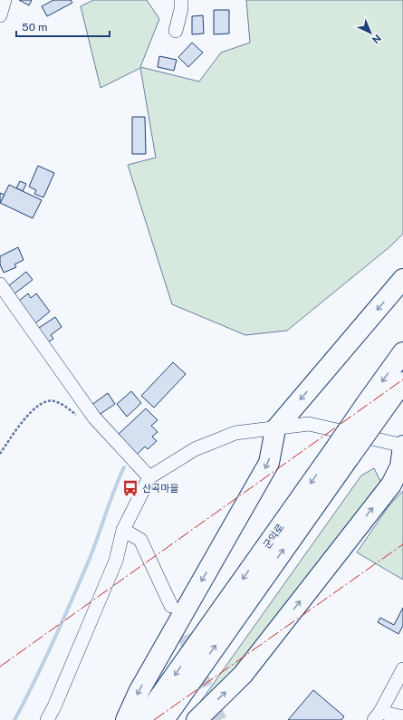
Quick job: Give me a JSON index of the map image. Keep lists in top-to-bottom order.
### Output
{
  "streets": {
    "highway": ["군익로"]
  },
  "places": {
    "bus stop": ["산곡마을"]
  },
  "scale_bar": "50 m",
  "north": "bottom right"
}
